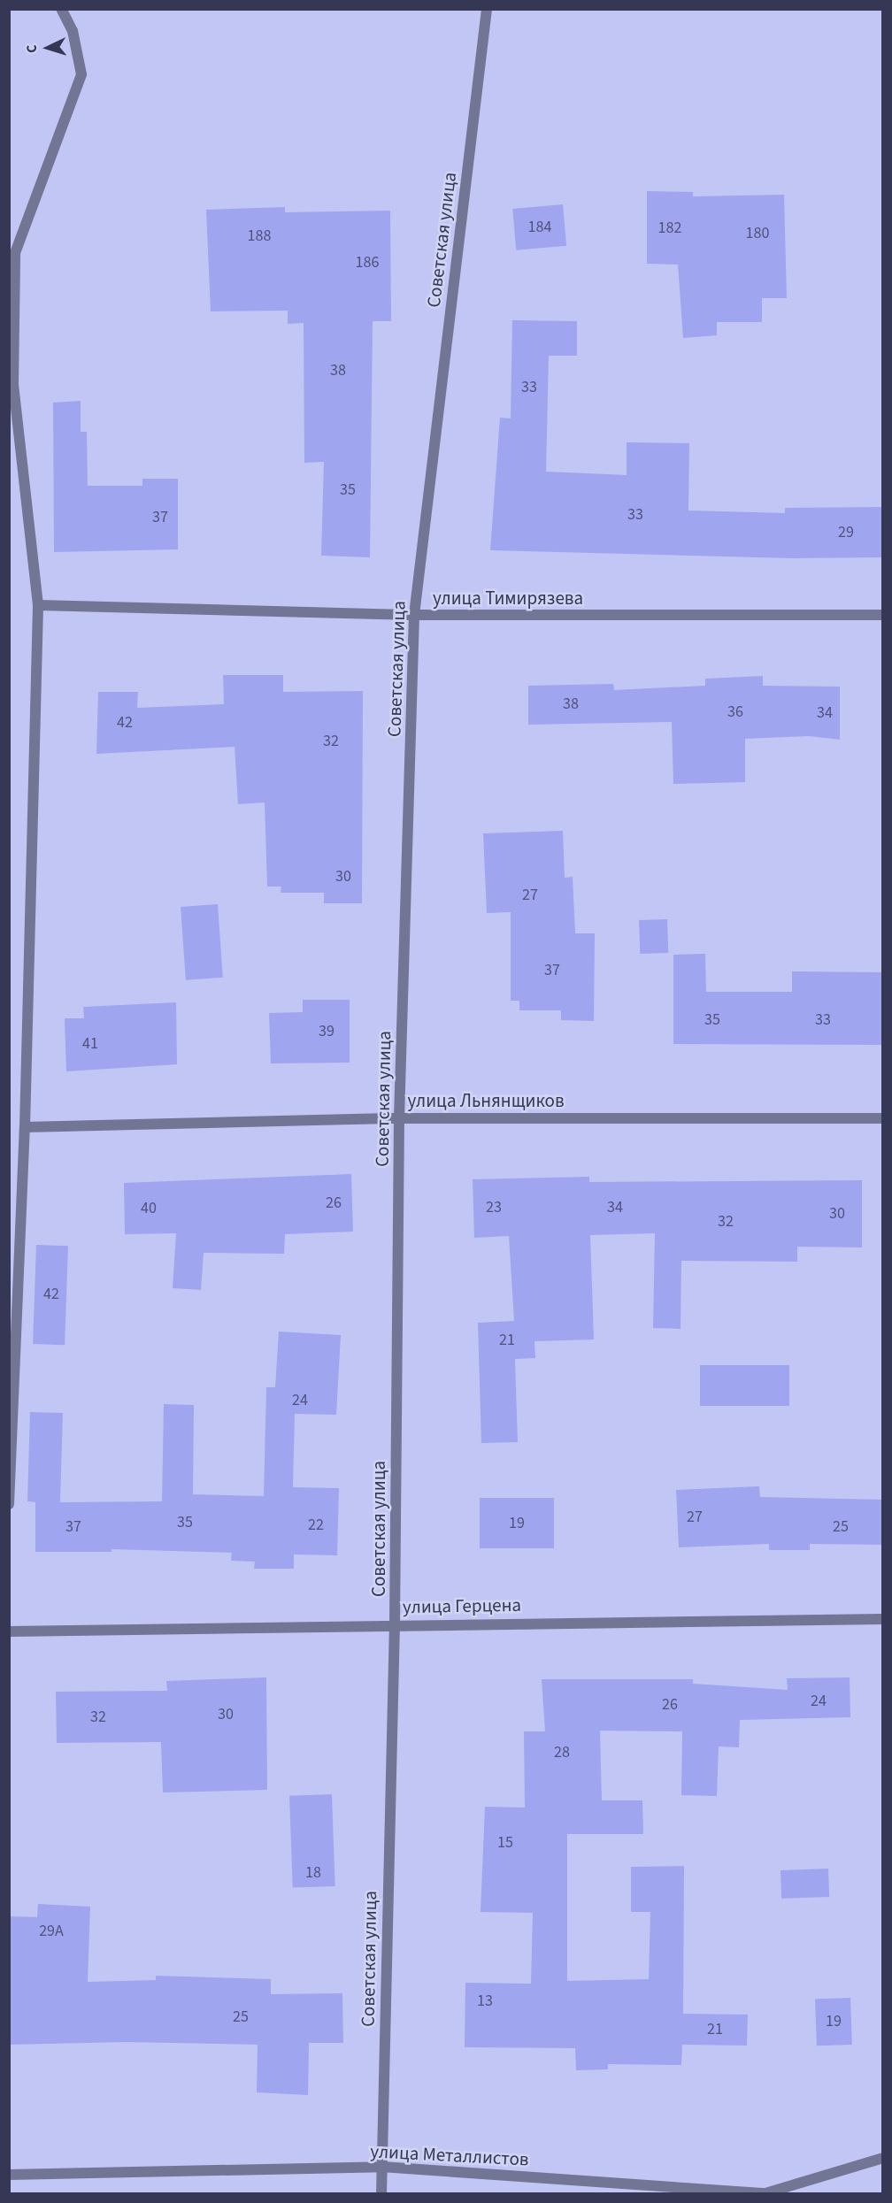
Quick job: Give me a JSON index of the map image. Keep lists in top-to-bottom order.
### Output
{
  "streets": {
    "street": [
      "Советская улица",
      "улица Тимирязева",
      "улица Льнянщиков",
      "улица Герцена",
      "улица Металлистов"
    ]
  },
  "crossings": [
    ["Советская улица", "улица Тимирязева"],
    ["Советская улица", "улица Льнянщиков"],
    ["Советская улица", "улица Герцена"],
    ["Советская улица", "улица Металлистов"]
  ],
  "house_numbers": [
    "184",
    "182",
    "180",
    "188",
    "186",
    "38",
    "33",
    "35",
    "33",
    "37",
    "29",
    "38",
    "36",
    "34",
    "42",
    "32",
    "30",
    "27",
    "37",
    "35",
    "33",
    "39",
    "41",
    "26",
    "23",
    "34",
    "40",
    "30",
    "32",
    "42",
    "21",
    "24",
    "27",
    "35",
    "19",
    "22",
    "37",
    "25",
    "24",
    "26",
    "30",
    "32",
    "28",
    "15",
    "18",
    "29А",
    "13",
    "25",
    "19",
    "21"
  ],
  "north": "left"
}
